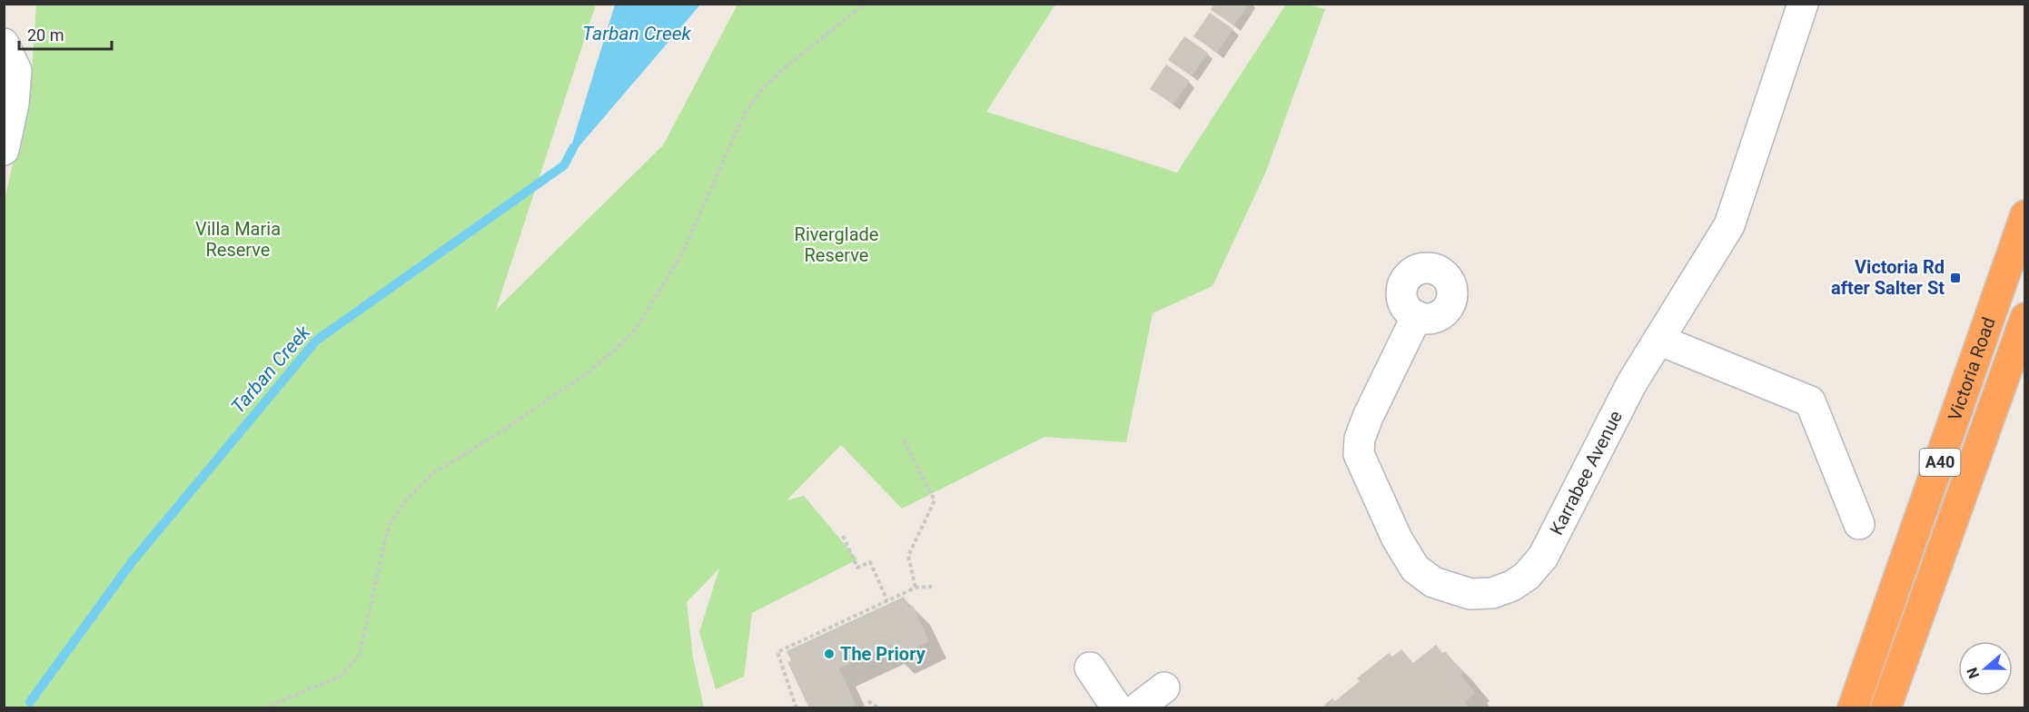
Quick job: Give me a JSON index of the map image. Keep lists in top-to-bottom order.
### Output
{
  "streets": {
    "highway": ["Victoria Road", "A40"],
    "street": ["Karrabee Avenue"]
  },
  "water": ["Tarban Creek"],
  "parks": ["Villa Maria Reserve", "Riverglade Reserve"],
  "places": {
    "transit": ["Victoria Rd after Salter St"],
    "other": ["The Priory"]
  },
  "scale_bar": "20 m",
  "north": "left"
}
